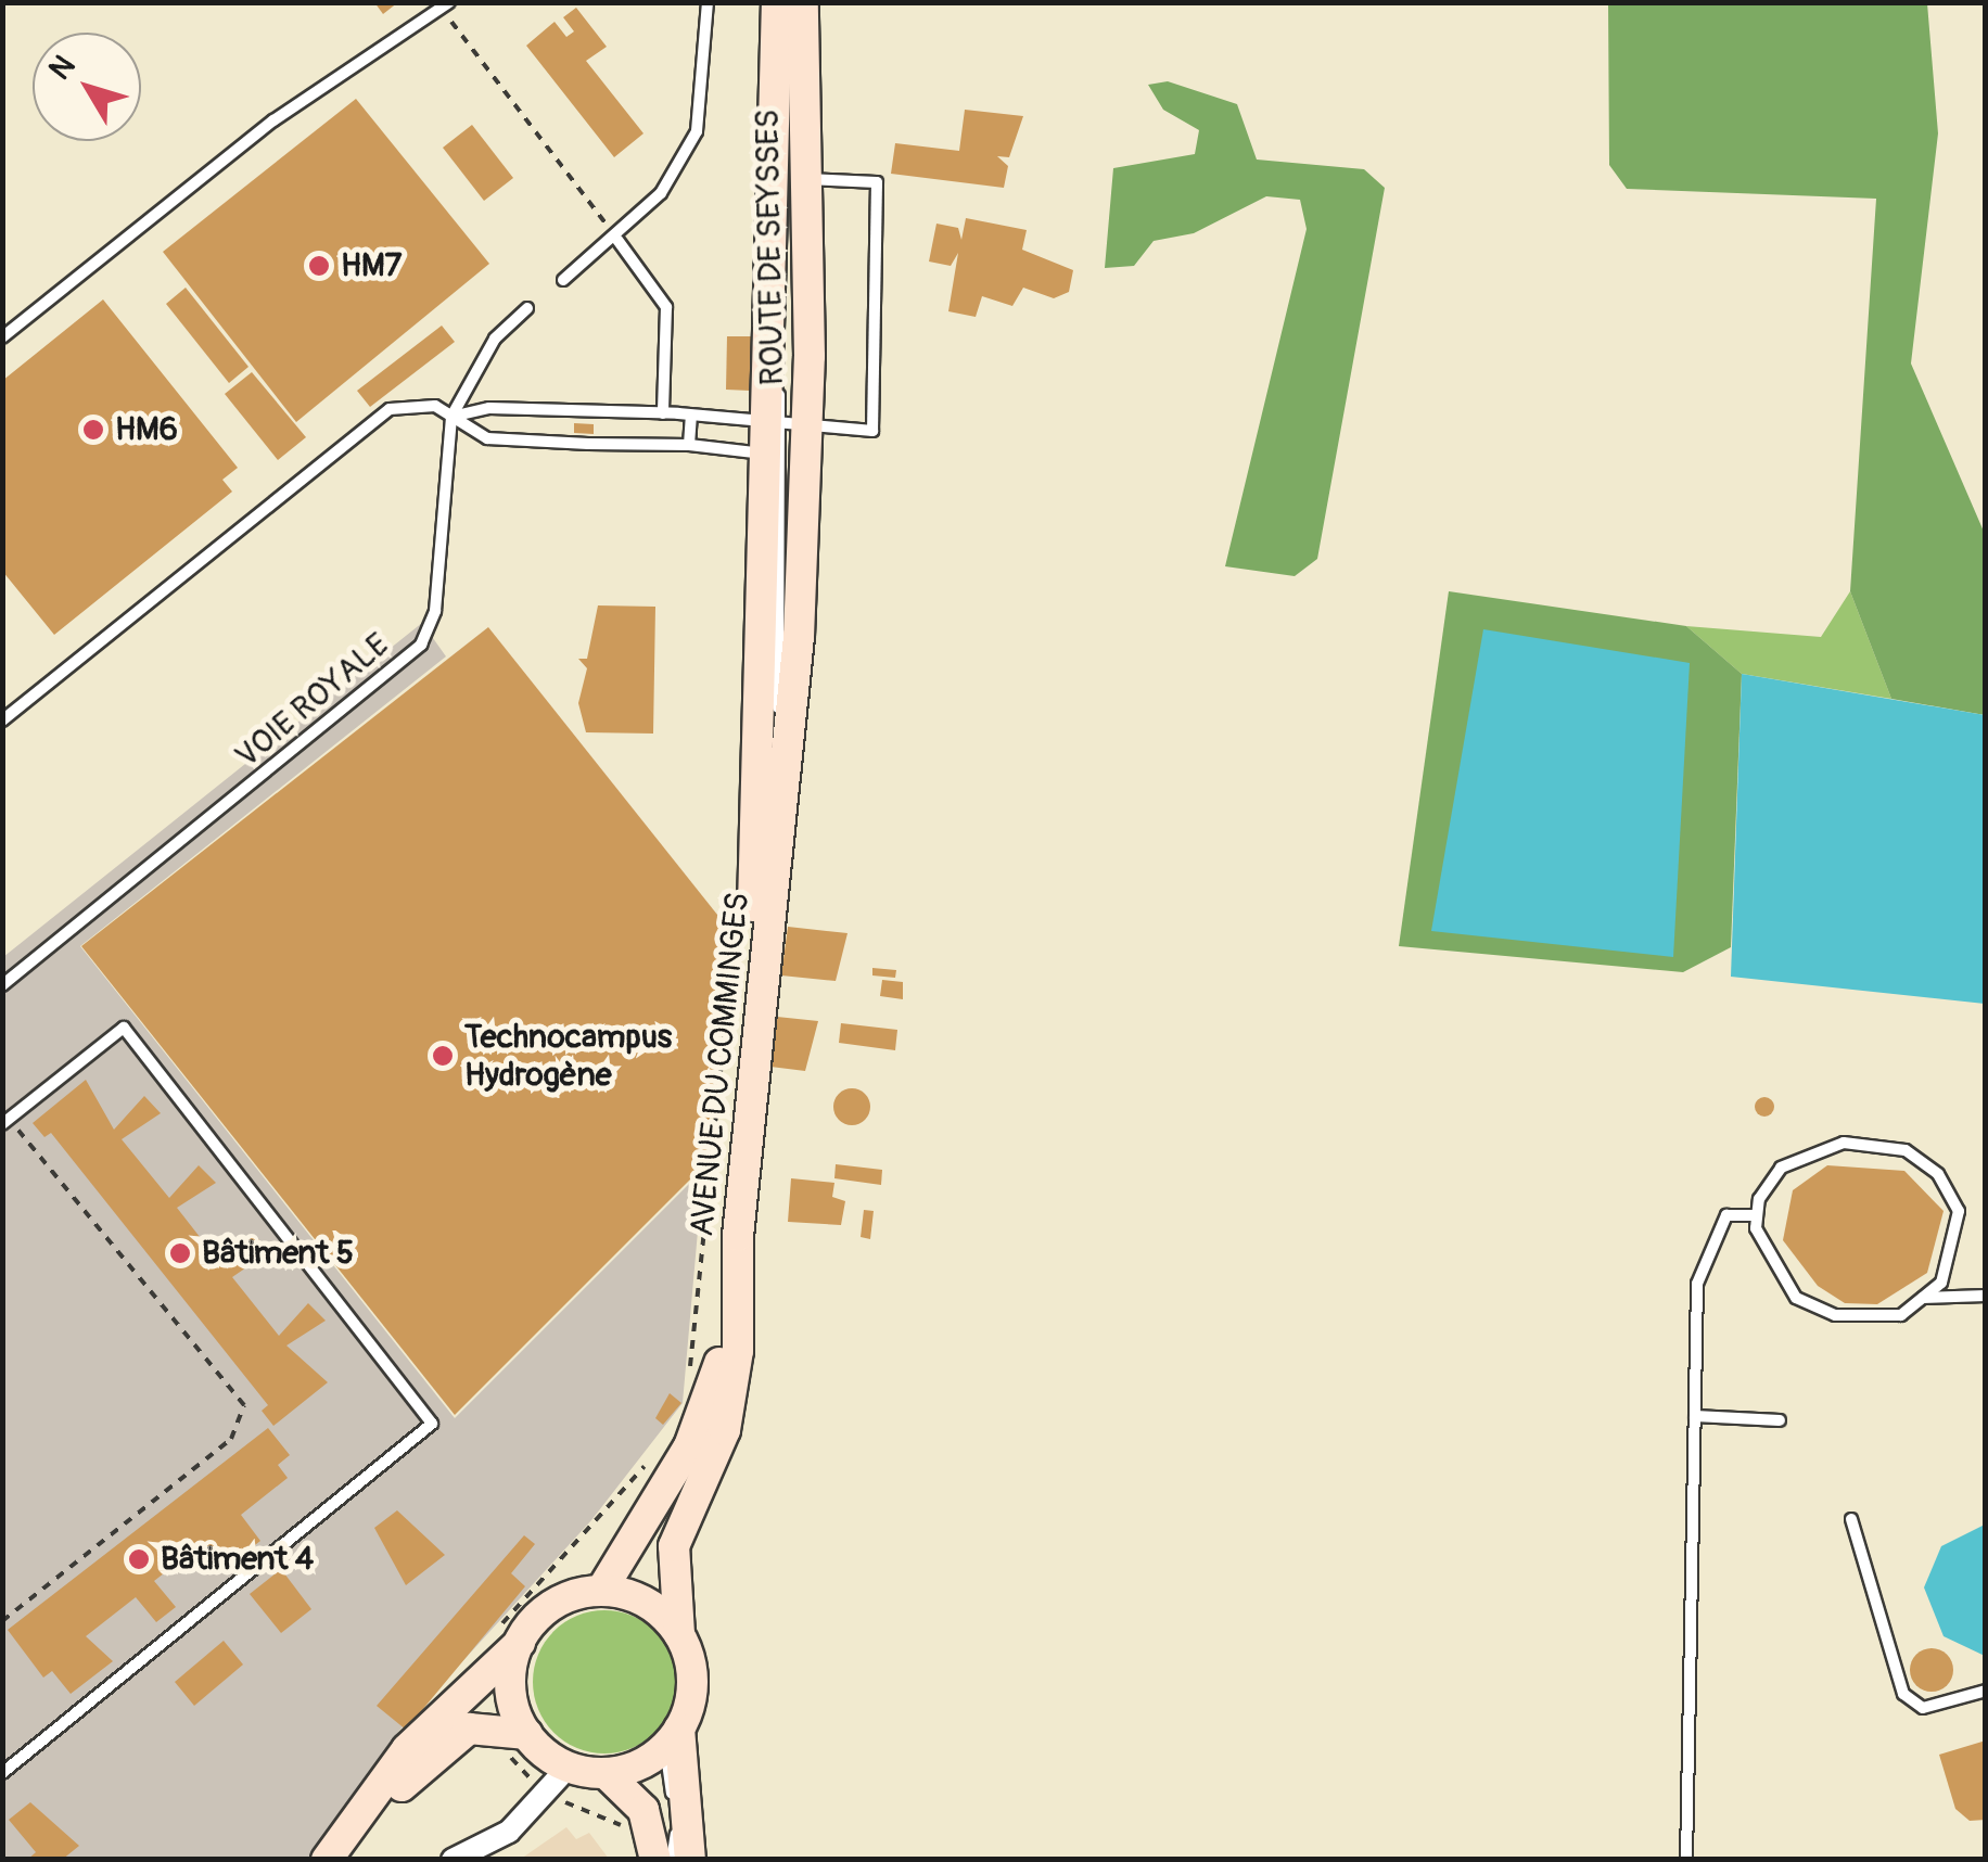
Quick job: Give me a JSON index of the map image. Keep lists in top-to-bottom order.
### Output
{
  "streets": {
    "main road": ["ROUTE DE SEYSSES", "AVENUE DU COMMINGES"],
    "lane": ["VOIE ROYALE"]
  },
  "crossings": [
    ["ROUTE DE SEYSSES", "AVENUE DU COMMINGES"]
  ],
  "places": [
    "HM7",
    "HM6",
    "Technocampus Hydrogène",
    "Bâtiment 5",
    "Bâtiment 4"
  ],
  "north": "top left"
}
